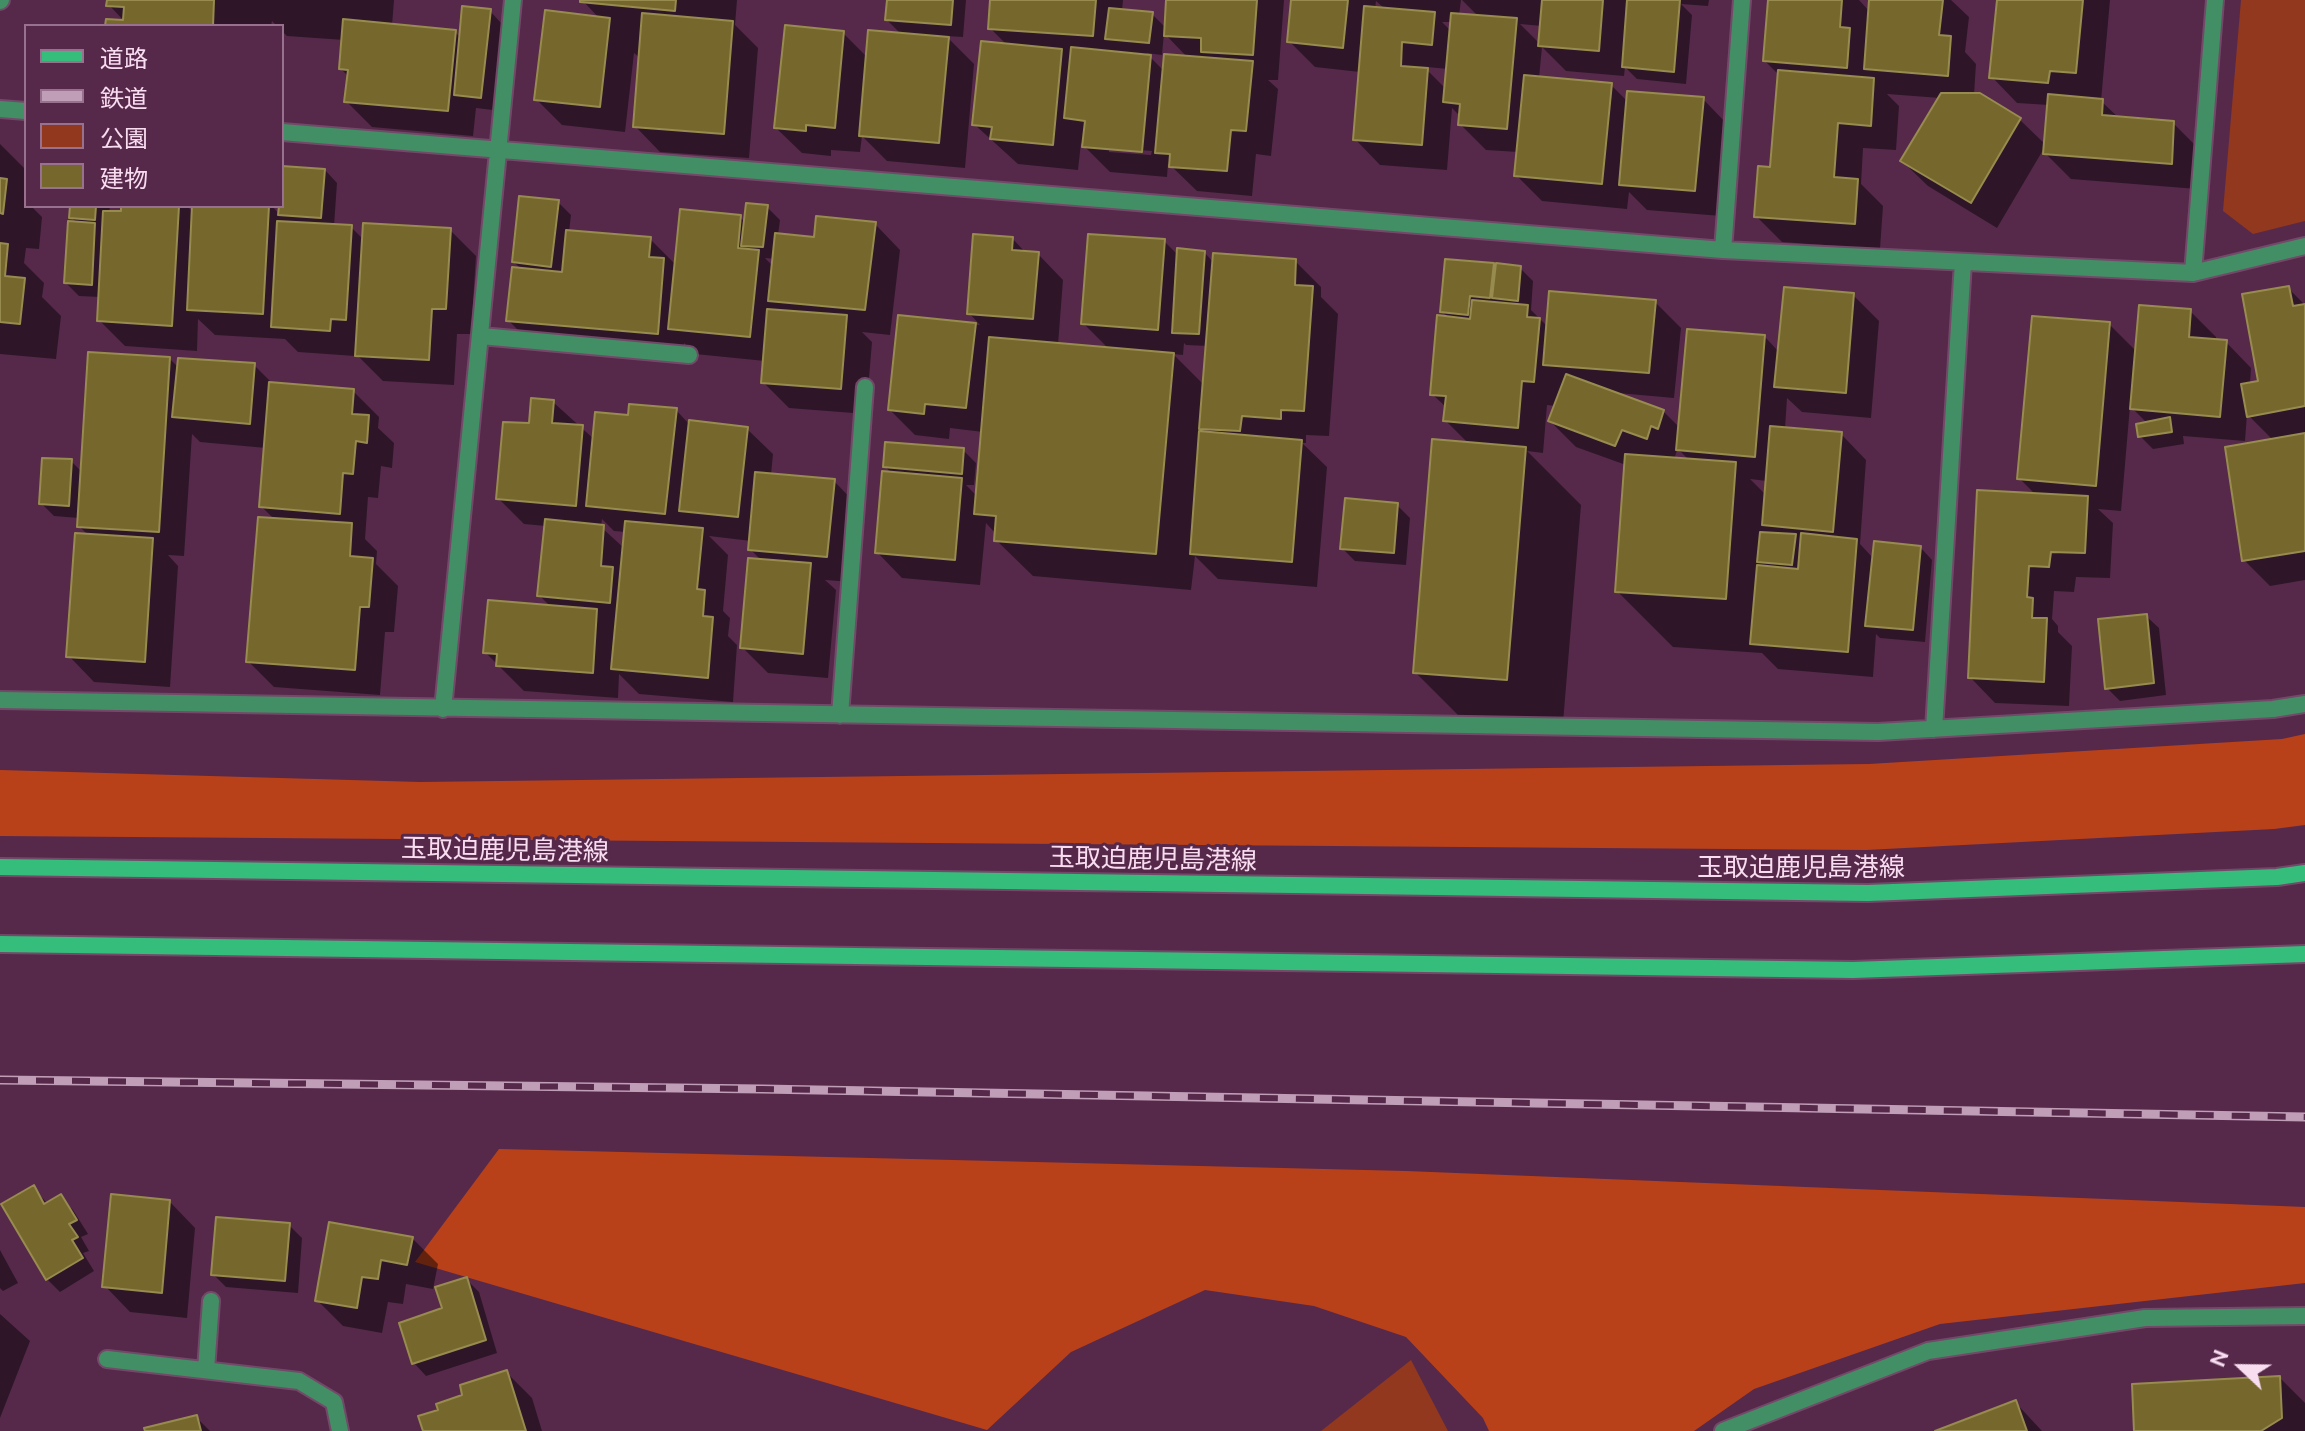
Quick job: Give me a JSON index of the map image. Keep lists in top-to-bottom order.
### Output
{
  "streets": {
    "main road": ["玉取迫鹿児島港線"]
  },
  "legend": [
    "道路",
    "鉄道",
    "公園",
    "建物"
  ],
  "north": "left"
}
